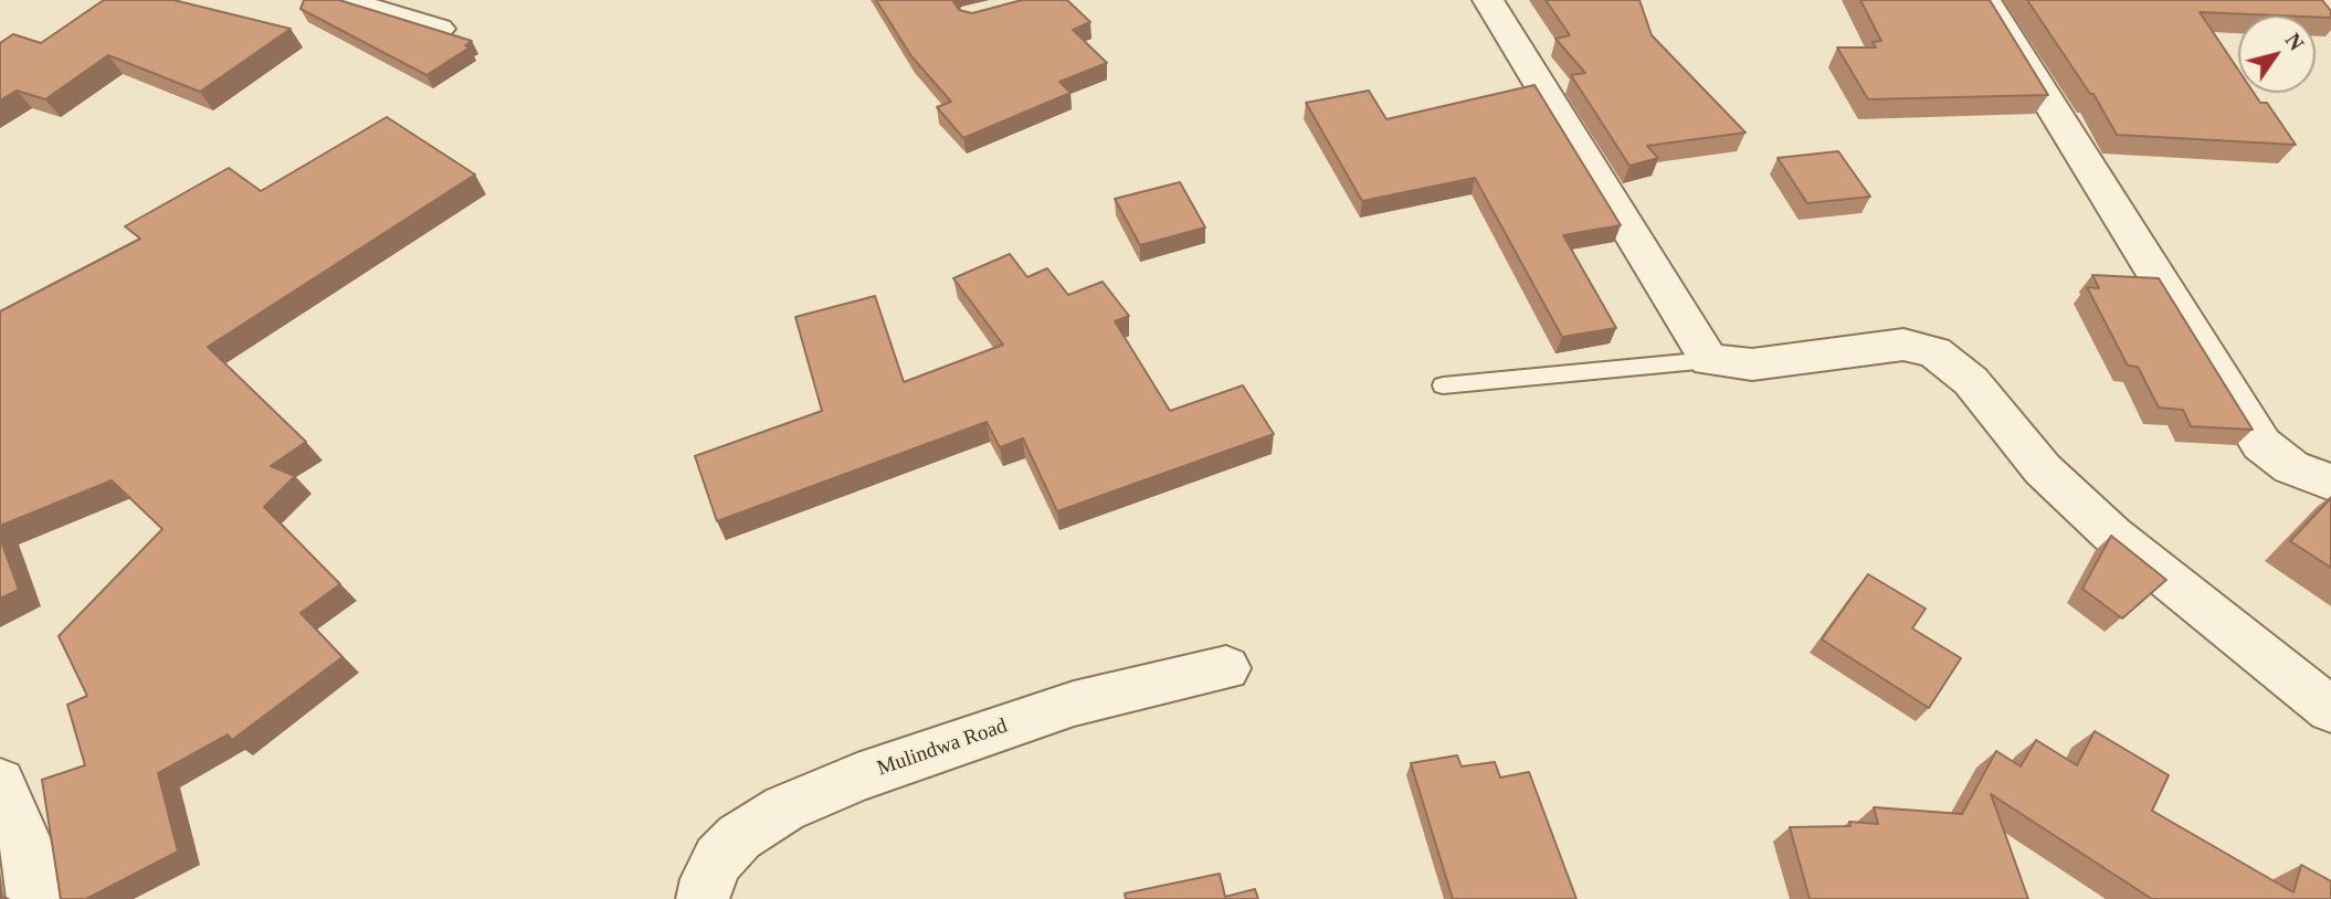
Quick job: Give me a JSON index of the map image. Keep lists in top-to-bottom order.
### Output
{
  "streets": {
    "street": ["Mulindwa Road"]
  },
  "north": "top right"
}
